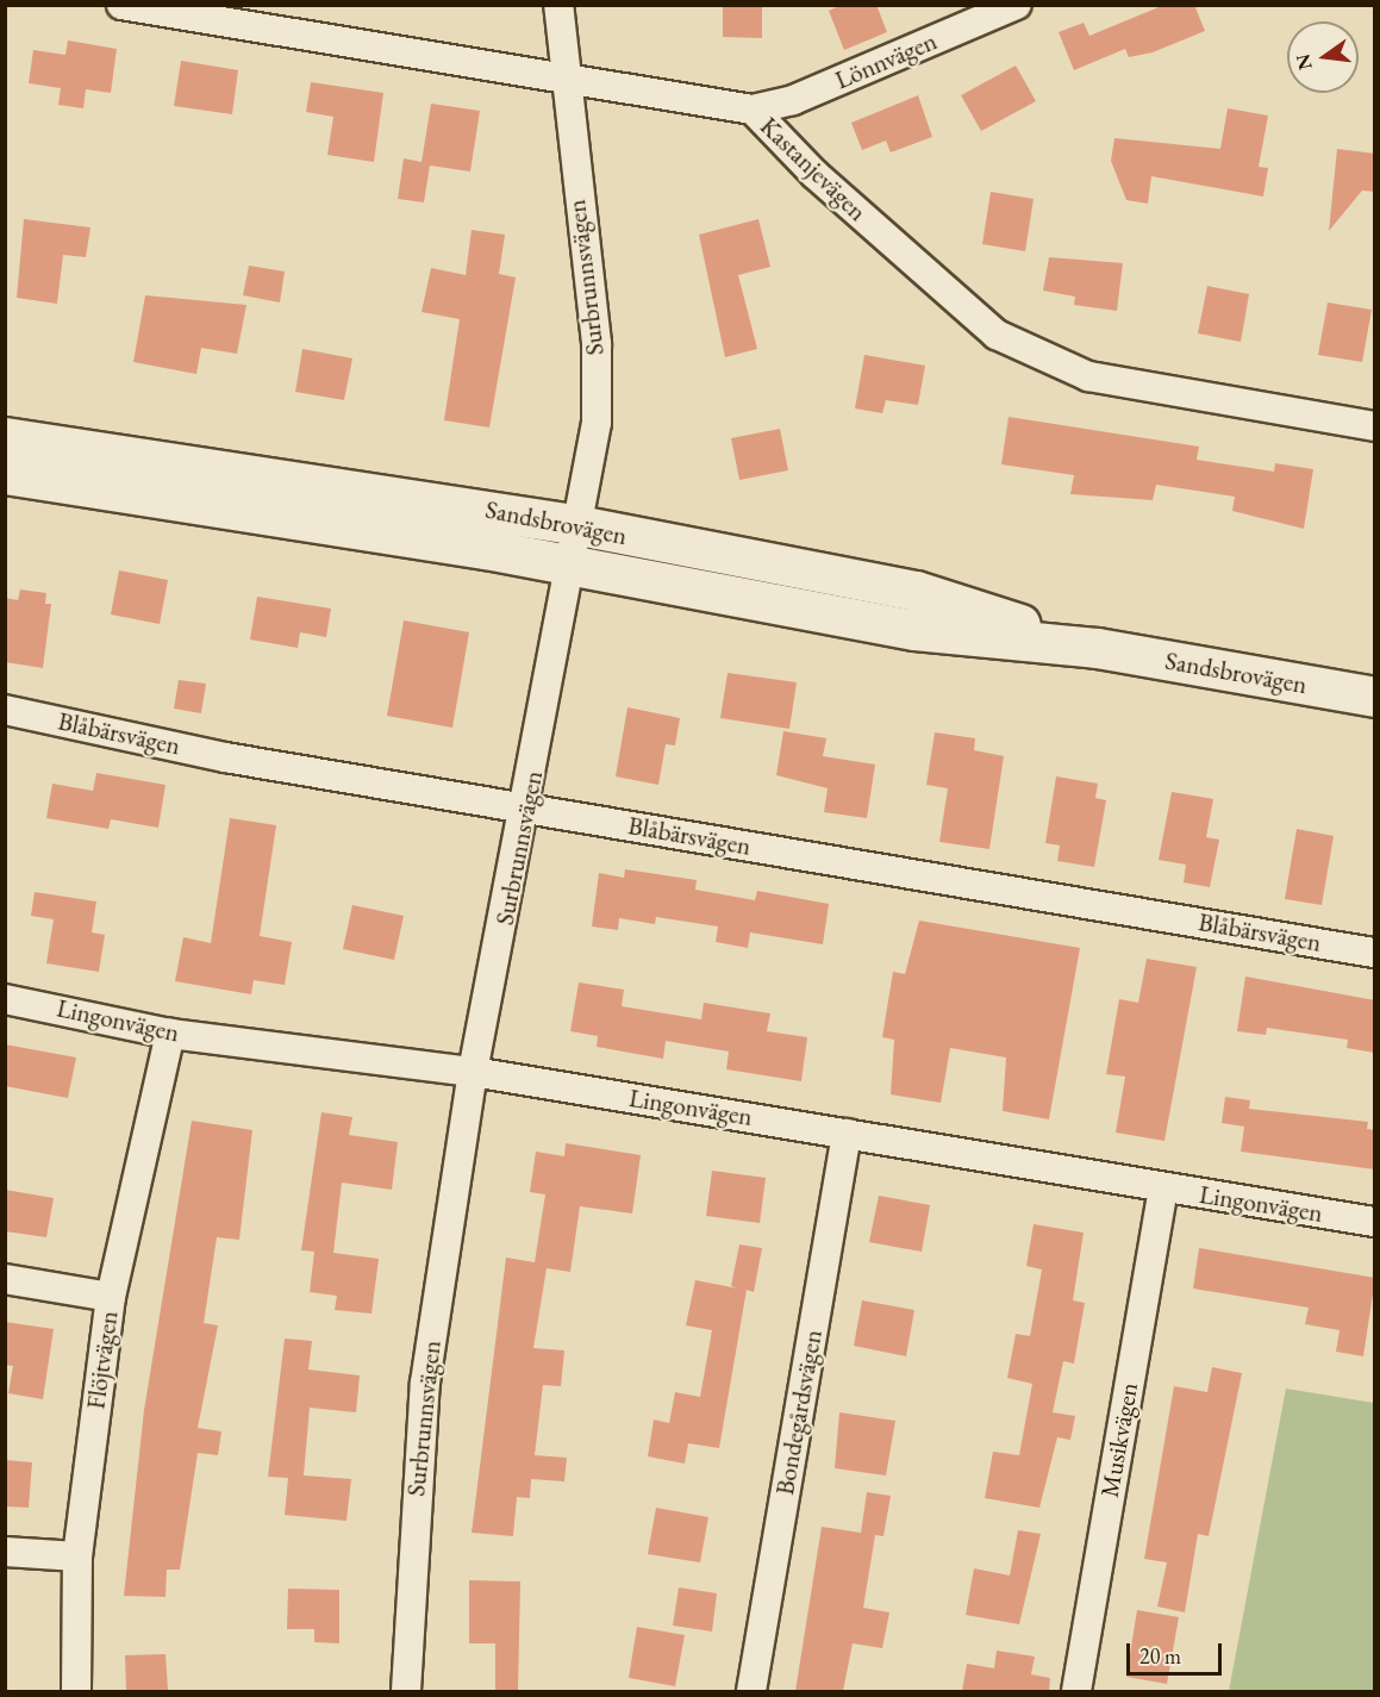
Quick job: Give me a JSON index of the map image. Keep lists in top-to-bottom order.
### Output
{
  "streets": {
    "main road": ["Sandsbrovägen"],
    "street": [
      "Lönnvägen",
      "Kastanjevägen",
      "Surbrunnsvägen",
      "Blåbärsvägen",
      "Lingonvägen",
      "Flöjtvägen",
      "Bondegårdsvägen",
      "Musikvägen"
    ]
  },
  "crossings": [
    ["Lönnvägen", "Kastanjevägen"],
    ["Kastanjevägen", "Surbrunnsvägen"],
    ["Surbrunnsvägen", "Sandsbrovägen"],
    ["Surbrunnsvägen", "Blåbärsvägen"],
    ["Surbrunnsvägen", "Lingonvägen"],
    ["Lingonvägen", "Flöjtvägen"],
    ["Lingonvägen", "Bondegårdsvägen"],
    ["Lingonvägen", "Musikvägen"]
  ],
  "scale_bar": "20 m",
  "north": "left"
}
